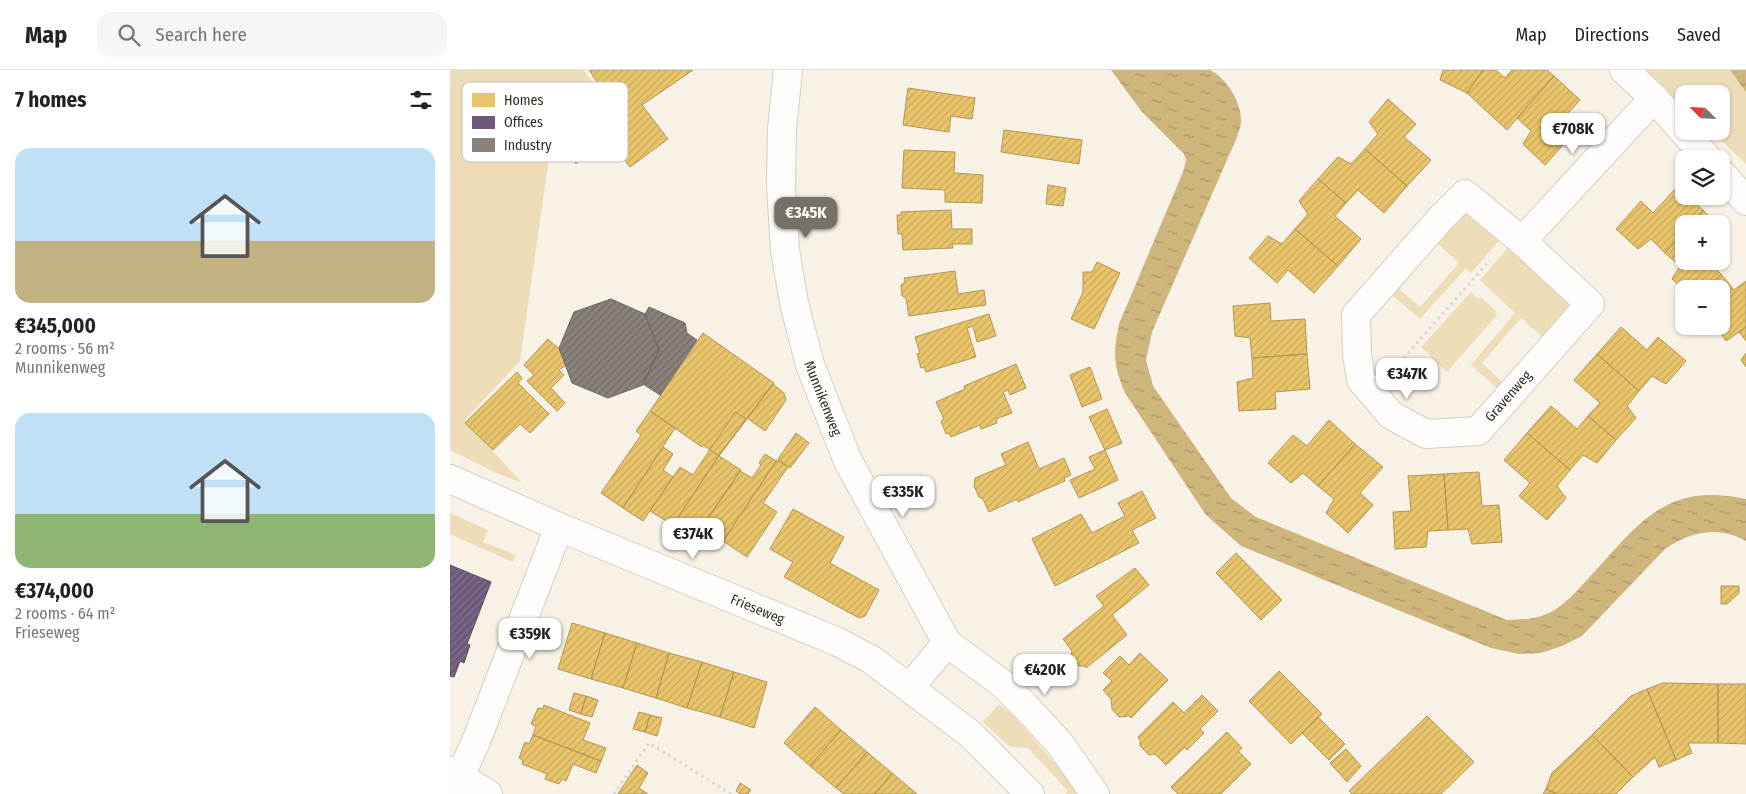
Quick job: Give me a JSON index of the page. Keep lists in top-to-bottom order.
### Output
{
  "streets": {
    "street": ["Gravenweg", "Munnikenweg", "Frieseweg"]
  },
  "legend": ["Homes", "Offices", "Industry"],
  "north": "top left",
  "page": {
    "header": "Map",
    "search": "Search here",
    "nav": ["Map", "Directions", "Saved"],
    "heading": "7 homes",
    "map_buttons": ["+", "−"],
    "price": [
      "€708K",
      "€345K",
      "€347K",
      "€335K",
      "€374K",
      "€359K",
      "€420K"
    ],
    "list": [
      {
        "name": "€345,000",
        "note": "2 rooms · 56 m² · Munnikenweg"
      },
      {
        "name": "€374,000",
        "note": "2 rooms · 64 m² · Frieseweg"
      }
    ]
  }
}
